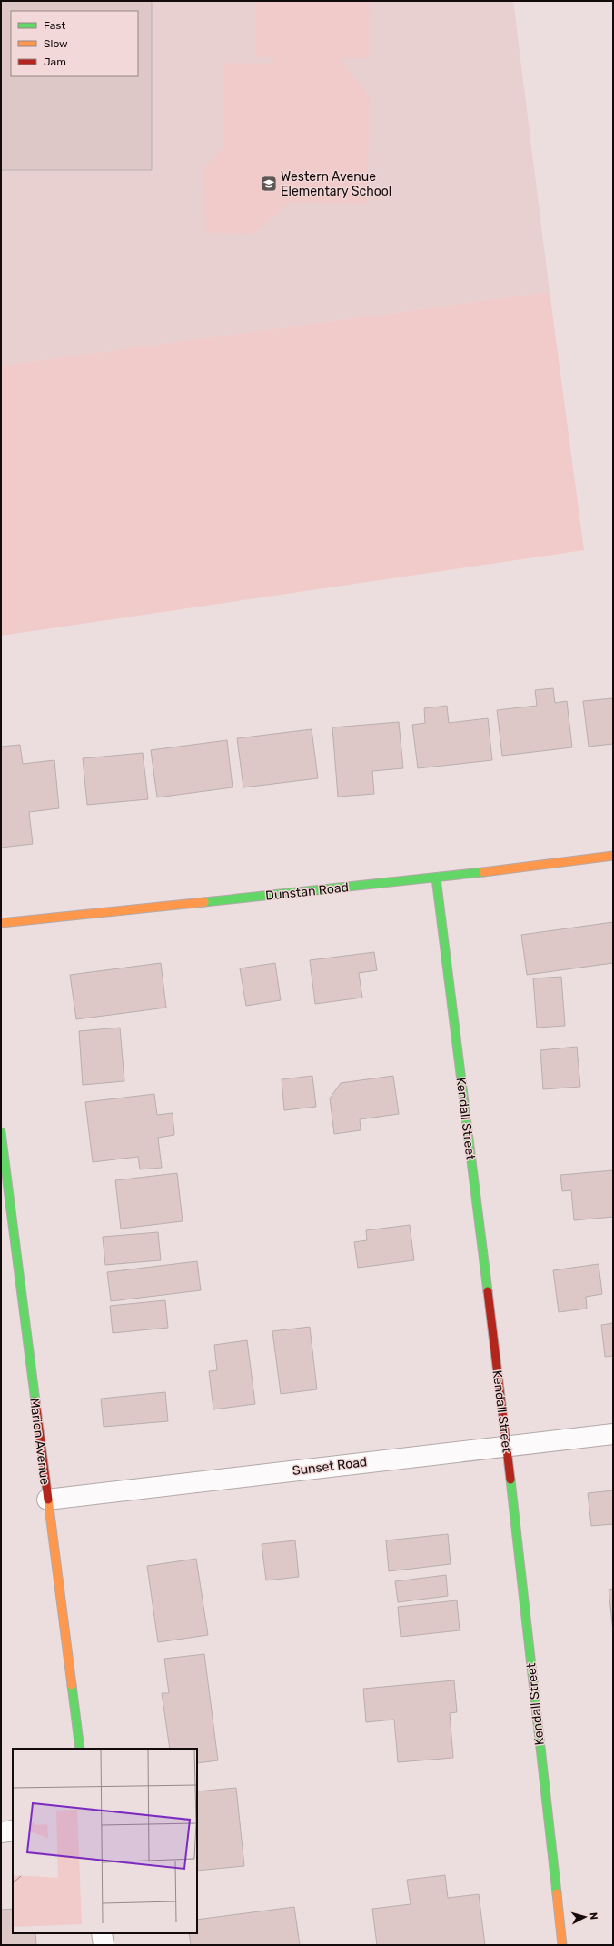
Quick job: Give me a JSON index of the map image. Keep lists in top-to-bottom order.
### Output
{
  "streets": {
    "street": [
      "Dunstan Road",
      "Kendall Street",
      "Marion Avenue",
      "Sunset Road"
    ]
  },
  "crossings": [
    ["Dunstan Road", "Kendall Street"],
    ["Kendall Street", "Sunset Road"],
    ["Marion Avenue", "Sunset Road"]
  ],
  "places": {
    "school or university": ["Western Avenue Elementary School"]
  },
  "legend": ["Fast", "Slow", "Jam"],
  "north": "right"
}
